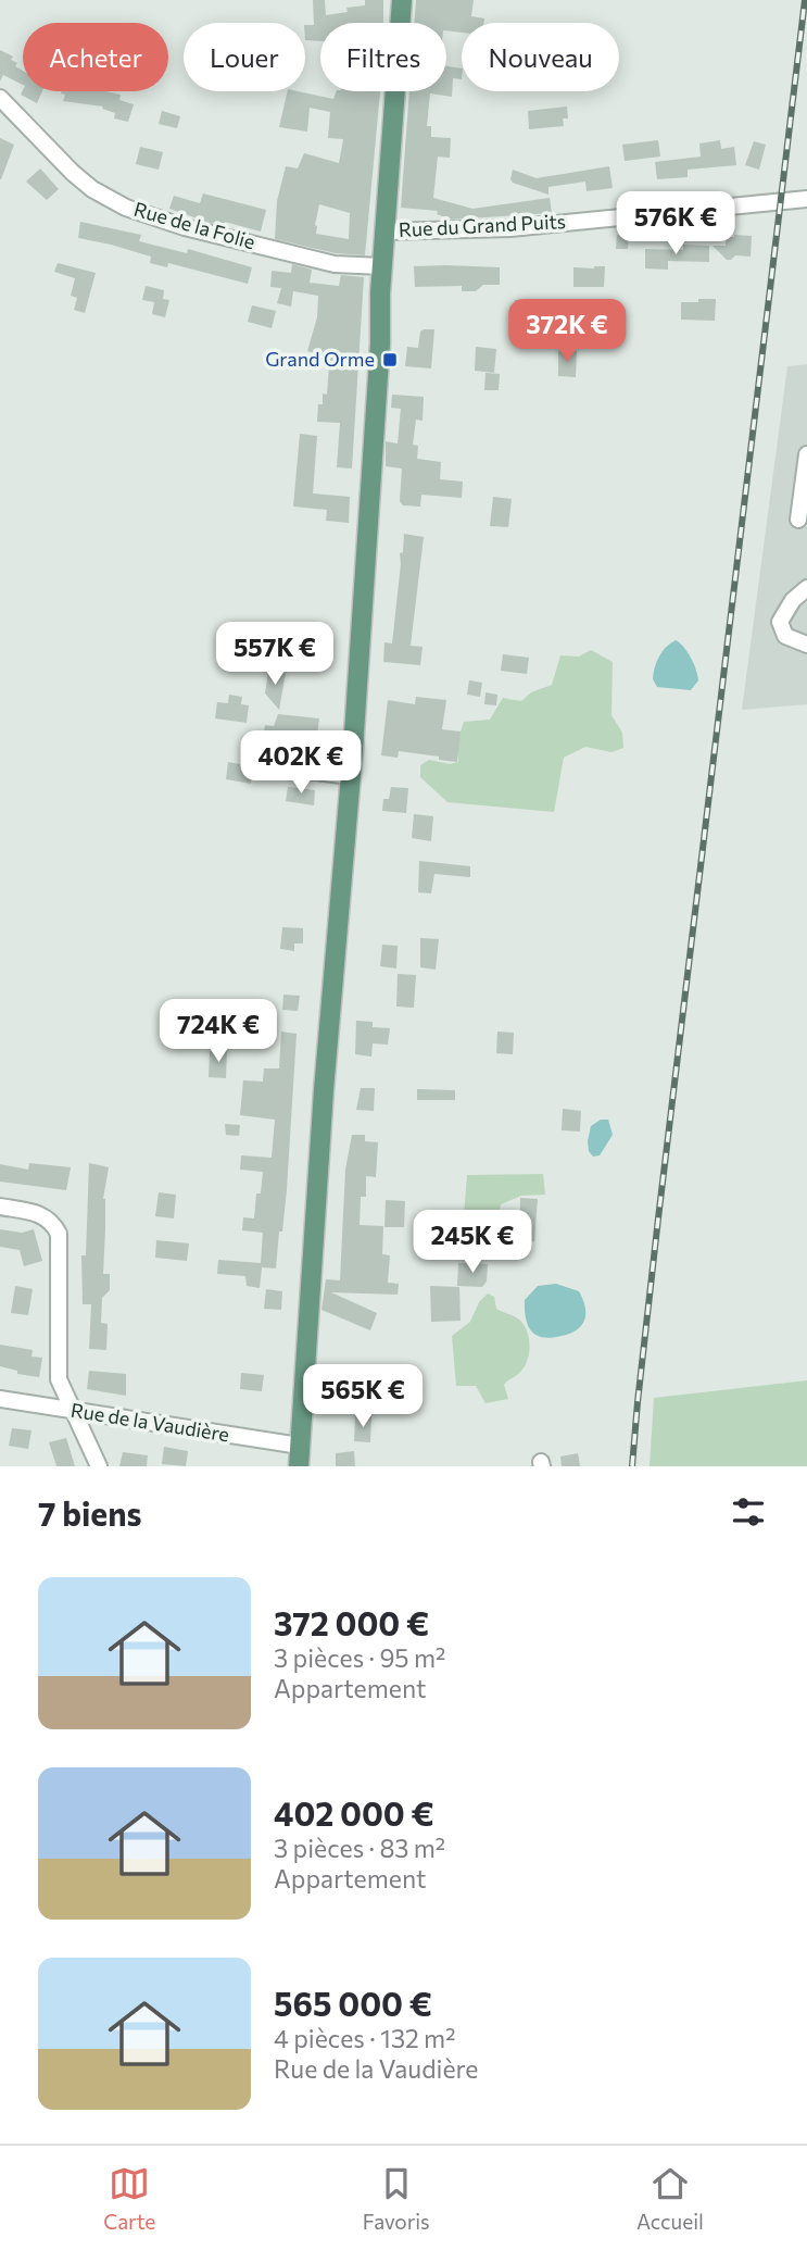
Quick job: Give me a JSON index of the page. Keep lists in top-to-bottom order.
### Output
{
  "streets": {
    "street": ["Rue de la Folie", "Rue du Grand Puits", "Rue de la Vaudière"]
  },
  "places": {
    "transit": ["Grand Orme"]
  },
  "page": {
    "chip": [
      "Acheter",
      "Louer",
      "Filtres",
      "Nouveau"
    ],
    "price": [
      "576K €",
      "372K €",
      "557K €",
      "402K €",
      "724K €",
      "245K €",
      "565K €"
    ],
    "heading": "7 biens",
    "list": [
      {
        "name": "372 000 €",
        "note": "3 pièces · 95 m² · Appartement"
      },
      {
        "name": "402 000 €",
        "note": "3 pièces · 83 m² · Appartement"
      },
      {
        "name": "565 000 €",
        "note": "4 pièces · 132 m² · Rue de la Vaudière"
      }
    ],
    "tabs": ["Carte", "Favoris", "Accueil"]
  }
}
